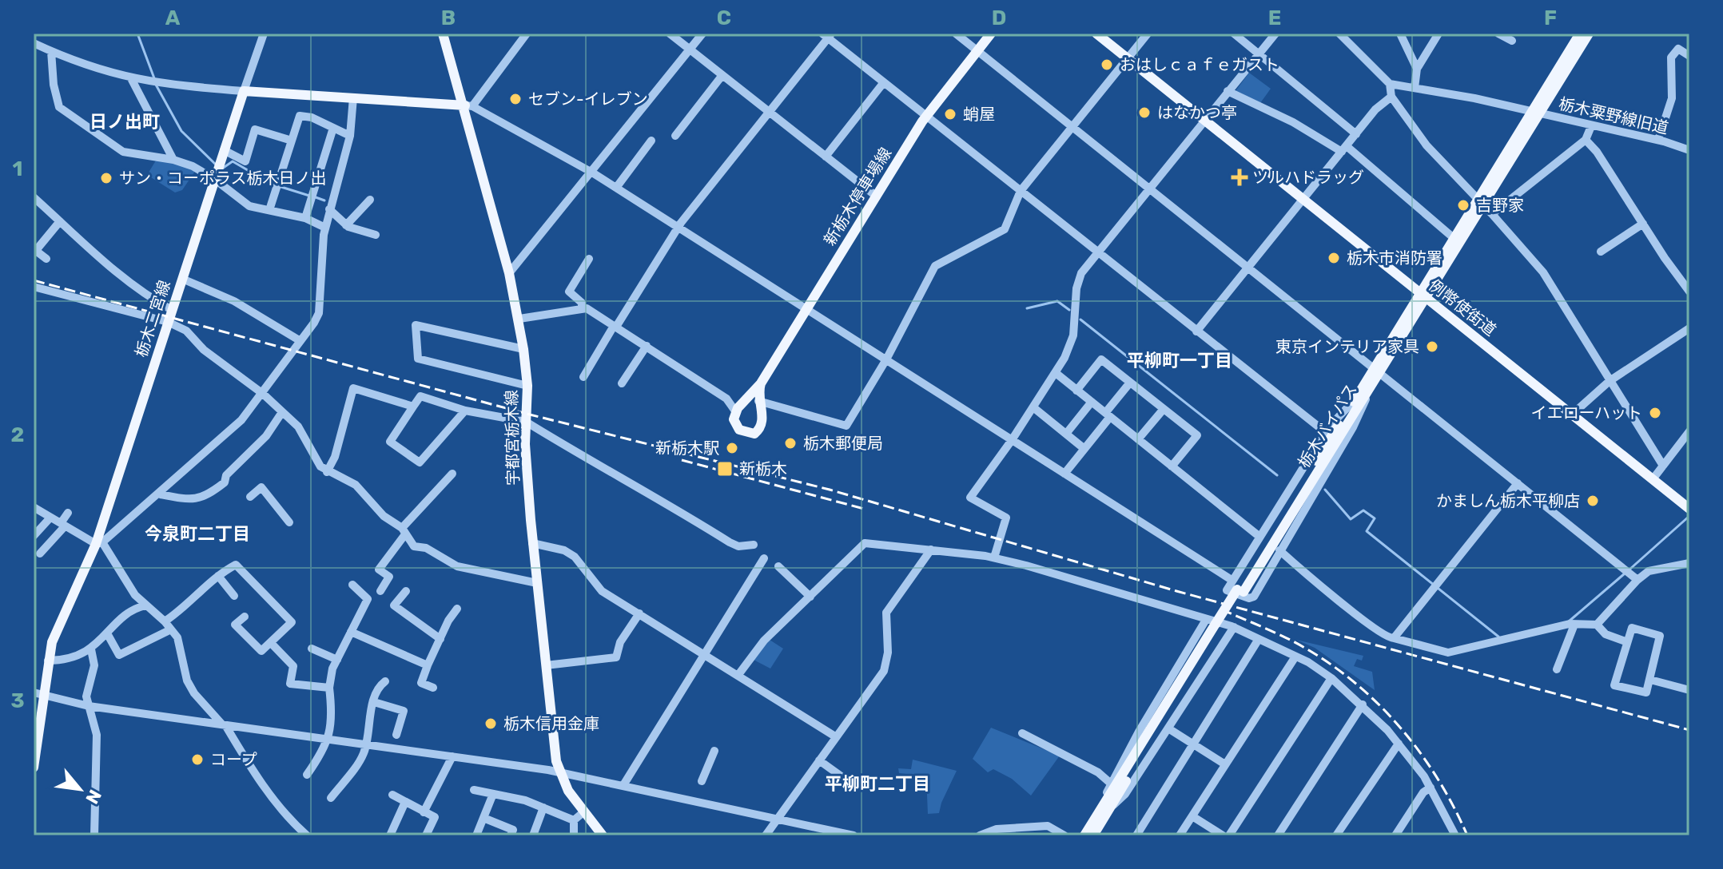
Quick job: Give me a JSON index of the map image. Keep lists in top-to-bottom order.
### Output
{
  "streets": {
    "main road": [
      "新栃木停車場線",
      "例幣使街道",
      "栃木二宮線",
      "栃木バイパス",
      "宇都宮栃木線"
    ],
    "street": ["栃木粟野線旧道"]
  },
  "crossings": [
    ["栃木粟野線旧道", "栃木バイパス"],
    ["例幣使街道", "栃木バイパス"]
  ],
  "districts": [
    "日ノ出町",
    "平柳町一丁目",
    "今泉町二丁目",
    "平柳町二丁目"
  ],
  "places": {
    "other": [
      "おはしｃａｆｅガスト",
      "セブン-イレブン",
      "はなかつ亭",
      "蛸屋",
      "サン・コーポラス栃木日ノ出",
      "吉野家",
      "栃木市消防署",
      "東京インテリア家具",
      "イエローハット",
      "栃木郵便局",
      "新栃木駅",
      "かましん栃木平柳店",
      "栃木信用金庫",
      "コープ"
    ],
    "health": ["ツルハドラッグ"],
    "transit": ["新栃木"]
  },
  "north": "bottom right",
  "grid": {
    "columns": [
      "A",
      "B",
      "C",
      "D",
      "E",
      "F"
    ],
    "rows": ["1", "2", "3"]
  }
}
